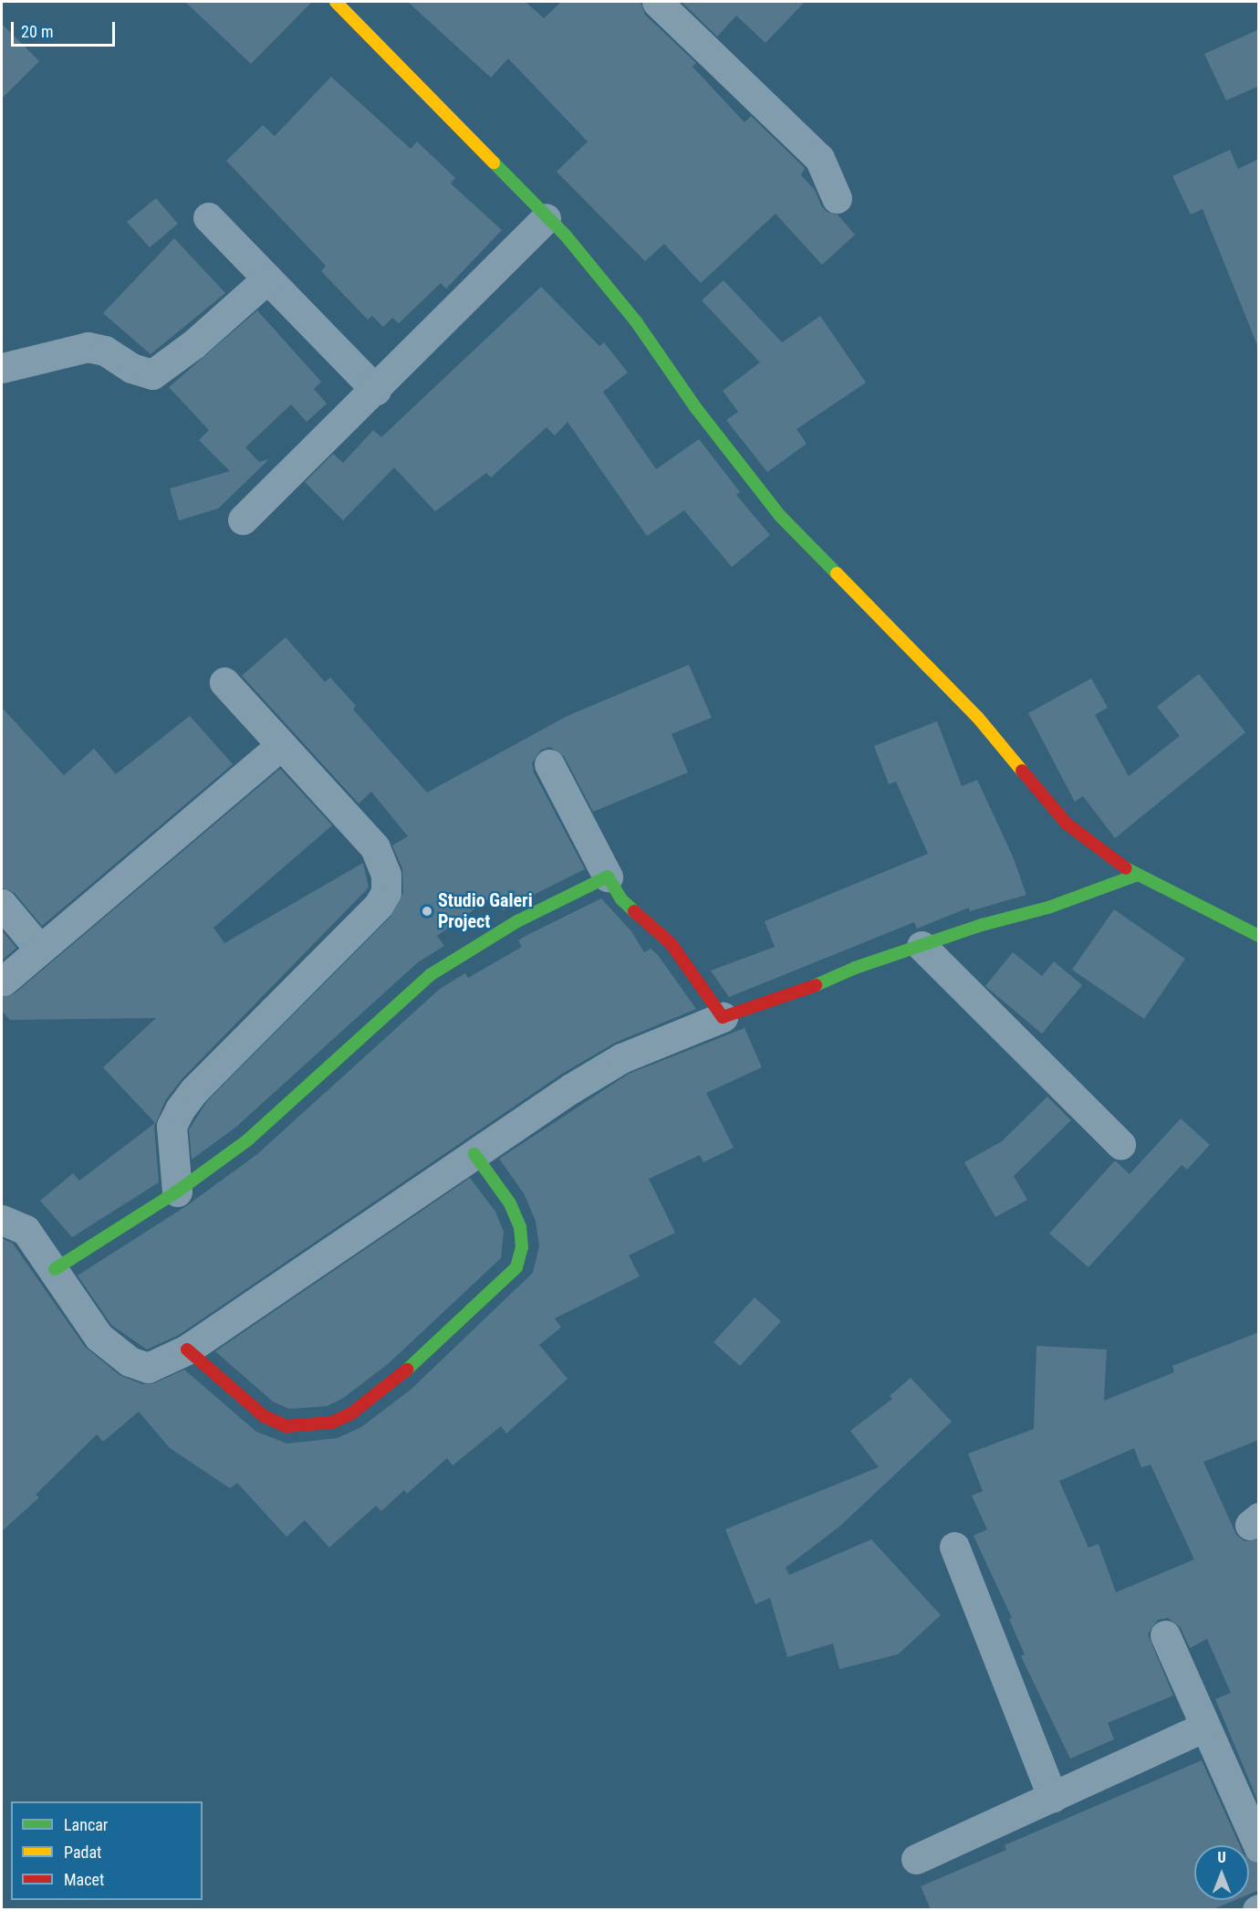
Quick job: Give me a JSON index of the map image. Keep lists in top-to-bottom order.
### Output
{
  "places": ["Studio Galeri Project"],
  "legend": ["Lancar", "Padat", "Macet"],
  "scale_bar": "20 m",
  "north": "top"
}
